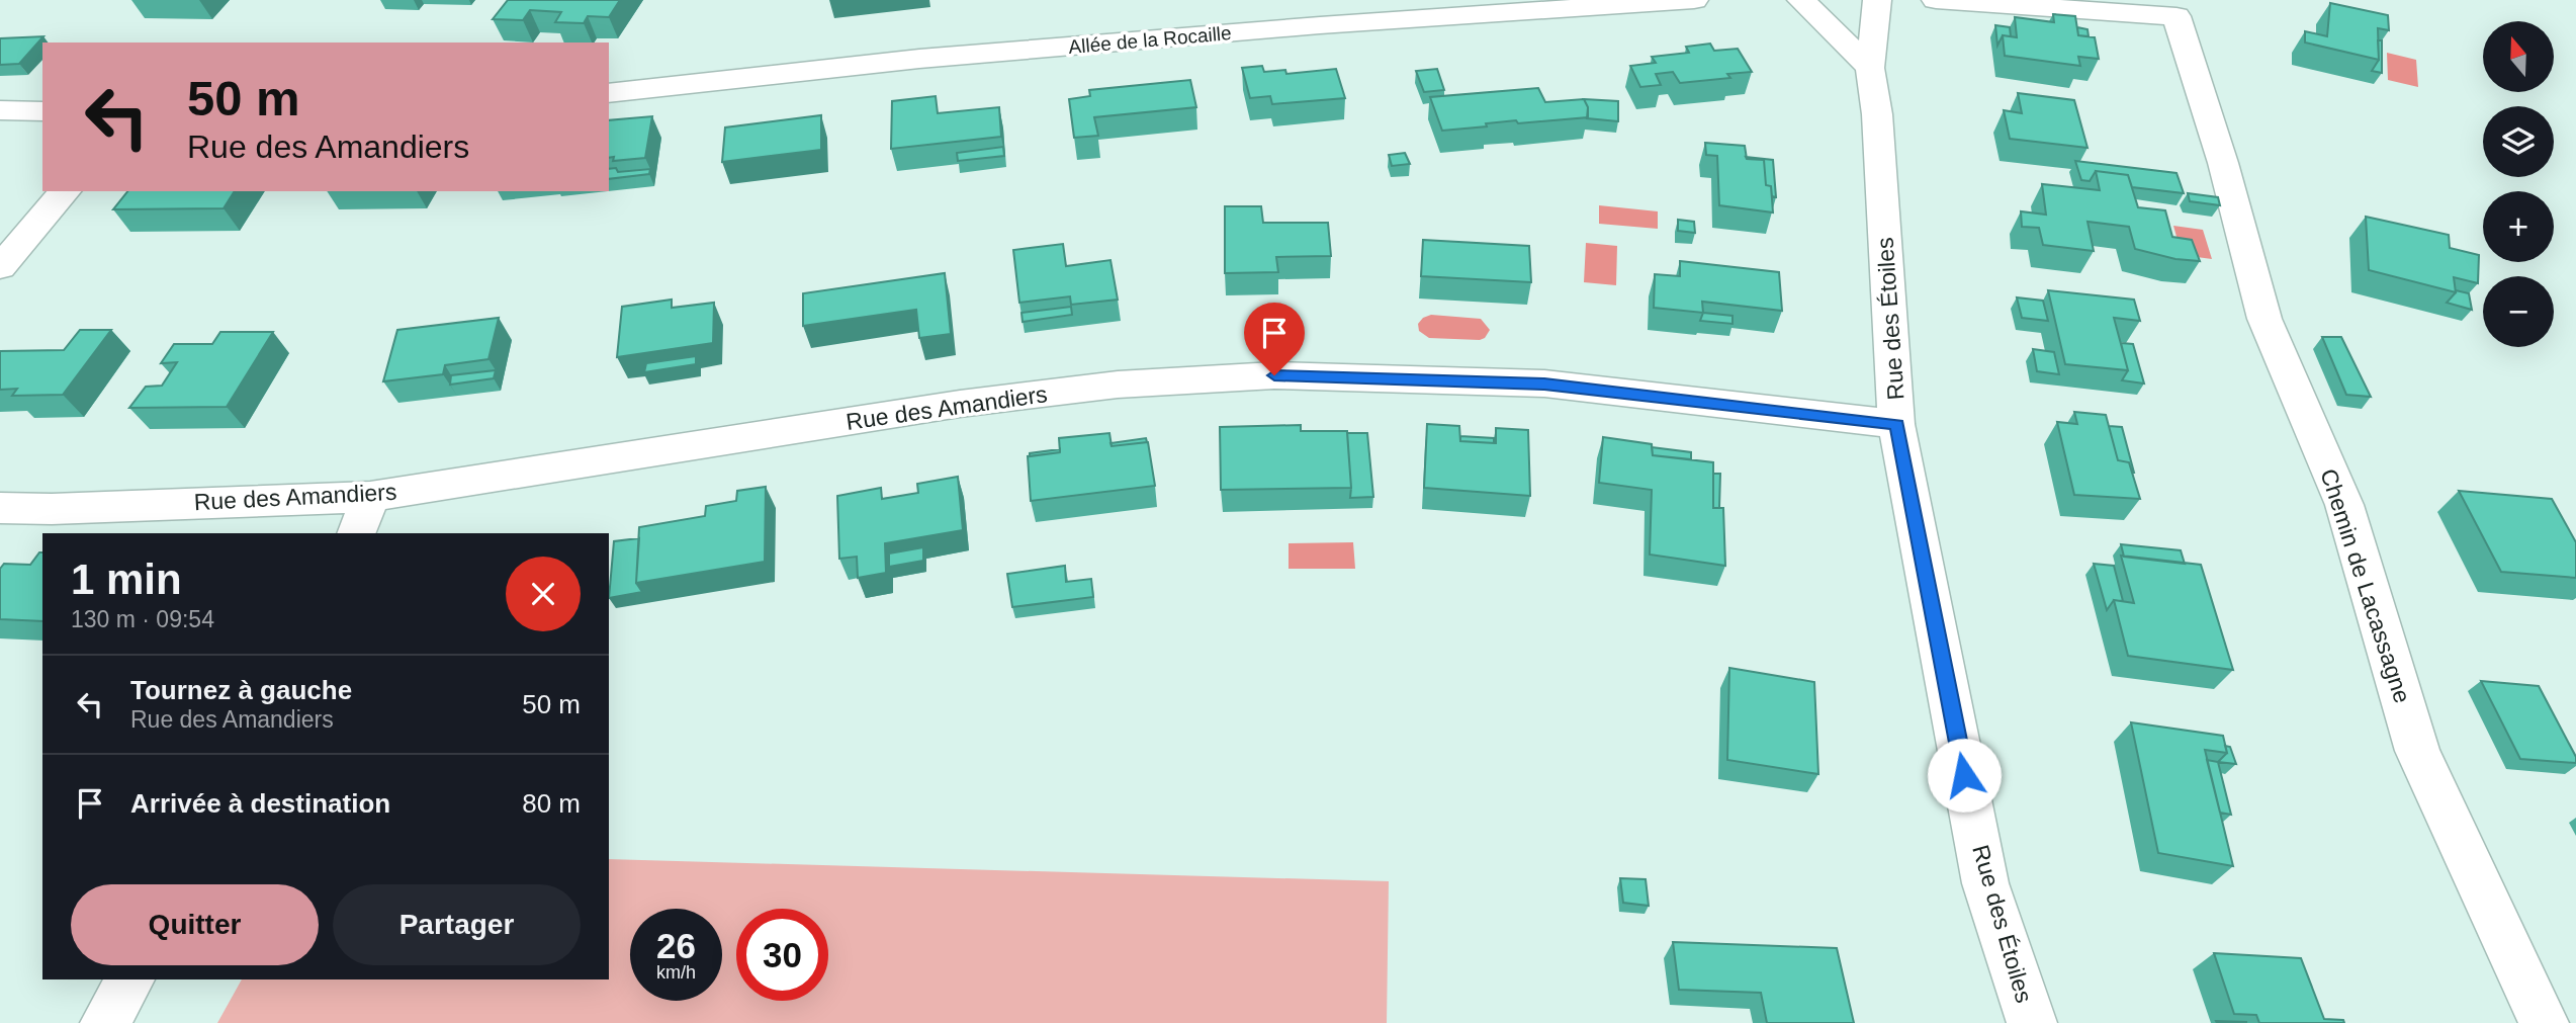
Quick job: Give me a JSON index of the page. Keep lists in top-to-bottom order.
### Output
{
  "streets": {
    "street": [
      "Allée de la Rocaille",
      "Rue des Étoiles",
      "Rue des Amandiers",
      "Chemin de Lacassagne"
    ]
  },
  "crossings": [
    ["Rue des Étoiles", "Rue des Amandiers"]
  ],
  "north": "top",
  "page": {
    "map_buttons": ["+", "−"],
    "turn": ["50 m", "Rue des Amandiers"],
    "heading": ["1 min", "130 m · 09:54"],
    "list": [
      {
        "name": "Tournez à gauche",
        "note": "Rue des Amandiers",
        "value": "50 m"
      },
      {
        "name": "Arrivée à destination",
        "value": "80 m"
      }
    ],
    "buttons": ["Quitter", "Partager"],
    "speed": "26 km/h",
    "limit": "30"
  }
}
